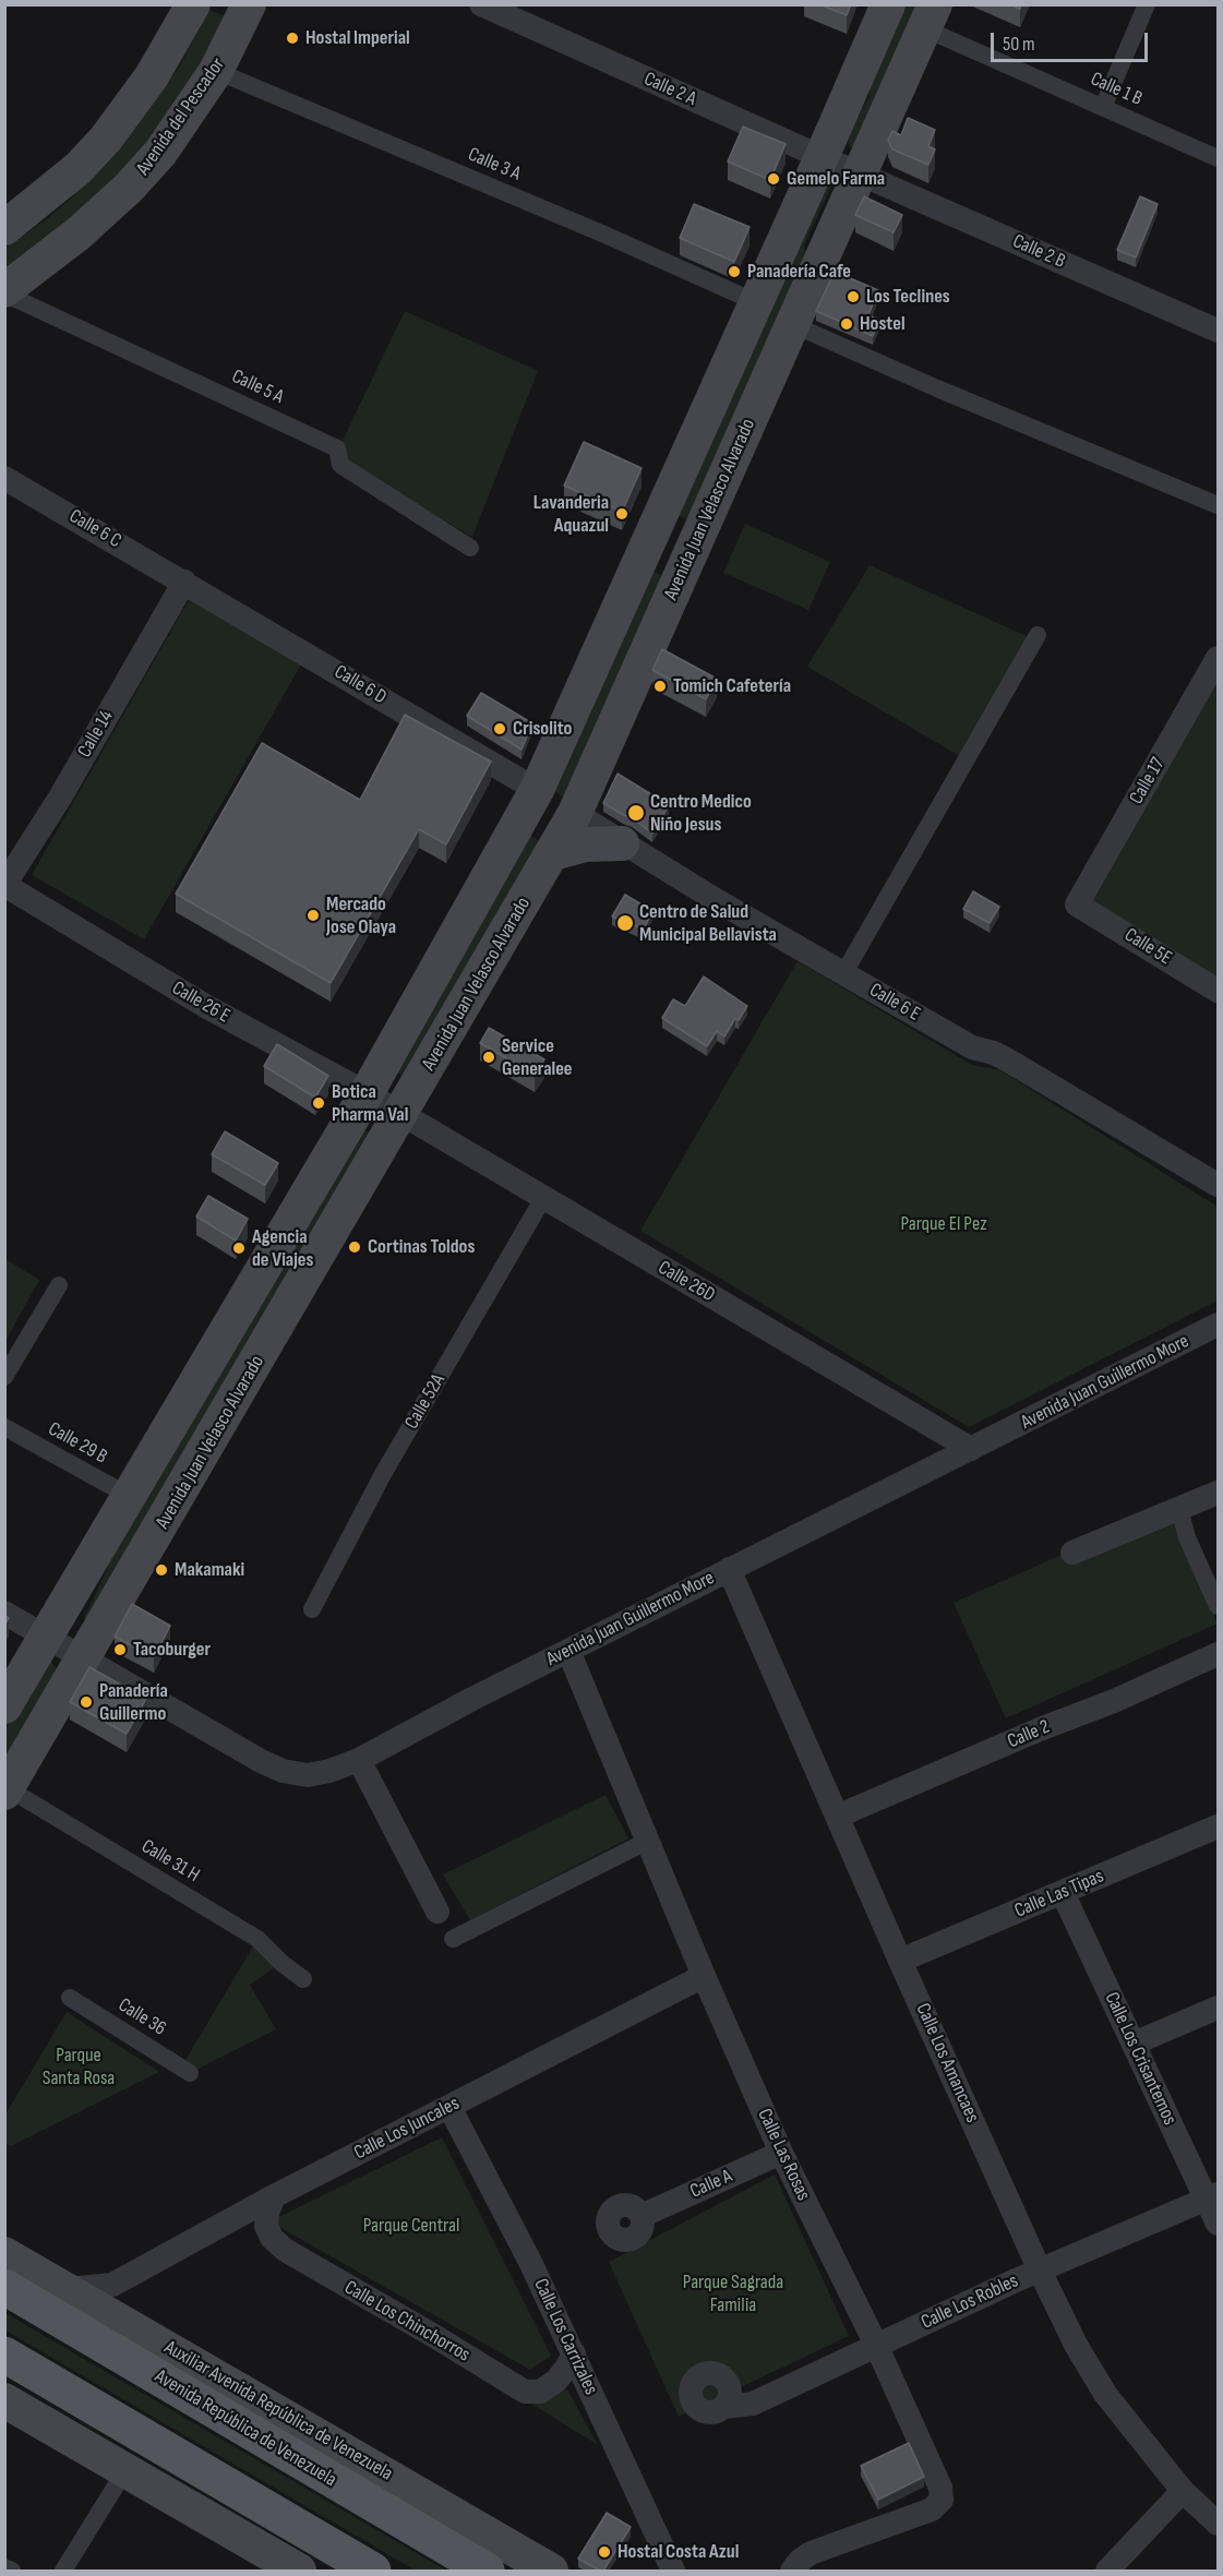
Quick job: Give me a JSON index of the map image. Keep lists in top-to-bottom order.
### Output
{
  "streets": {
    "main road": [
      "Avenida del Pescador",
      "Avenida Juan Velasco Alvarado",
      "Auxiliar Avenida República de Venezuela",
      "Avenida República de Venezuela"
    ],
    "street": [
      "Calle 2 A",
      "Calle 1 B",
      "Calle 3 A",
      "Calle 2 B",
      "Calle 5 A",
      "Calle 6 C",
      "Calle 6 D",
      "Calle 14",
      "Calle 17",
      "Calle 5E",
      "Calle 26 E",
      "Calle 6 E",
      "Calle 26D",
      "Avenida Juan Guillermo More",
      "Calle 52A",
      "Calle 29 B",
      "Calle 2",
      "Calle 31 H",
      "Calle Las Tipas",
      "Calle 36",
      "Calle Los Crisantemos",
      "Calle Los Amancaes",
      "Calle Los Juncales",
      "Calle Las Rosas",
      "Calle A",
      "Calle Los Robles",
      "Calle Los Chinchorros",
      "Calle Los Carrizales"
    ]
  },
  "crossings": [
    ["Calle 2 A", "Calle 2 B"],
    ["Calle 2 A", "Avenida Juan Velasco Alvarado"],
    ["Calle 1 B", "Avenida Juan Velasco Alvarado"],
    ["Avenida del Pescador", "Calle 3 A"],
    ["Avenida del Pescador", "Calle 5 A"],
    ["Calle 2 B", "Avenida Juan Velasco Alvarado"],
    ["Avenida Juan Velasco Alvarado", "Calle 26 E"],
    ["Avenida Juan Velasco Alvarado", "Calle 6 E"],
    ["Avenida Juan Velasco Alvarado", "Calle 26D"],
    ["Avenida Juan Velasco Alvarado", "Avenida Juan Guillermo More"],
    ["Avenida Juan Velasco Alvarado", "Calle 31 H"],
    ["Calle 6 C", "Calle 6 D"],
    ["Calle 6 C", "Calle 14"],
    ["Calle 6 D", "Calle 14"],
    ["Calle 14", "Calle 26 E"],
    ["Calle 17", "Calle 5E"],
    ["Calle 26 E", "Calle 26D"],
    ["Calle 26D", "Avenida Juan Guillermo More"],
    ["Calle 26D", "Calle 52A"],
    ["Avenida Juan Guillermo More", "Calle Los Amancaes"],
    ["Avenida Juan Guillermo More", "Calle Las Rosas"],
    ["Calle 2", "Calle Los Amancaes"],
    ["Calle Las Tipas", "Calle Los Crisantemos"],
    ["Calle Las Tipas", "Calle Los Amancaes"],
    ["Calle Los Crisantemos", "Calle Los Robles"],
    ["Calle Los Amancaes", "Calle Los Robles"],
    ["Calle Los Juncales", "Calle Las Rosas"],
    ["Calle Los Juncales", "Calle Los Chinchorros"],
    ["Calle Los Juncales", "Calle Los Carrizales"],
    ["Calle Los Juncales", "Auxiliar Avenida República de Venezuela"],
    ["Calle Las Rosas", "Calle A"],
    ["Calle Las Rosas", "Calle Los Robles"],
    ["Calle Los Chinchorros", "Calle Los Carrizales"]
  ],
  "parks": [
    "Parque El Pez",
    "Parque Santa Rosa",
    "Parque Central",
    "Parque Sagrada Familia"
  ],
  "places": [
    "Hostal Imperial",
    "Gemelo Farma",
    "Panadería Cafe",
    "Los Teclines",
    "Hostel",
    "Lavanderia Aquazul",
    "Tomich Cafetería",
    "Crisolito",
    "Centro Medico Niño Jesus",
    "Mercado Jose Olaya",
    "Centro de Salud Municipal Bellavista",
    "Service Generalee",
    "Botica Pharma Val",
    "Cortinas Toldos",
    "Agencia de Viajes",
    "Makamaki",
    "Tacoburger",
    "Panadería Guillermo",
    "Hostal Costa Azul"
  ],
  "scale_bar": "50 m"
}
